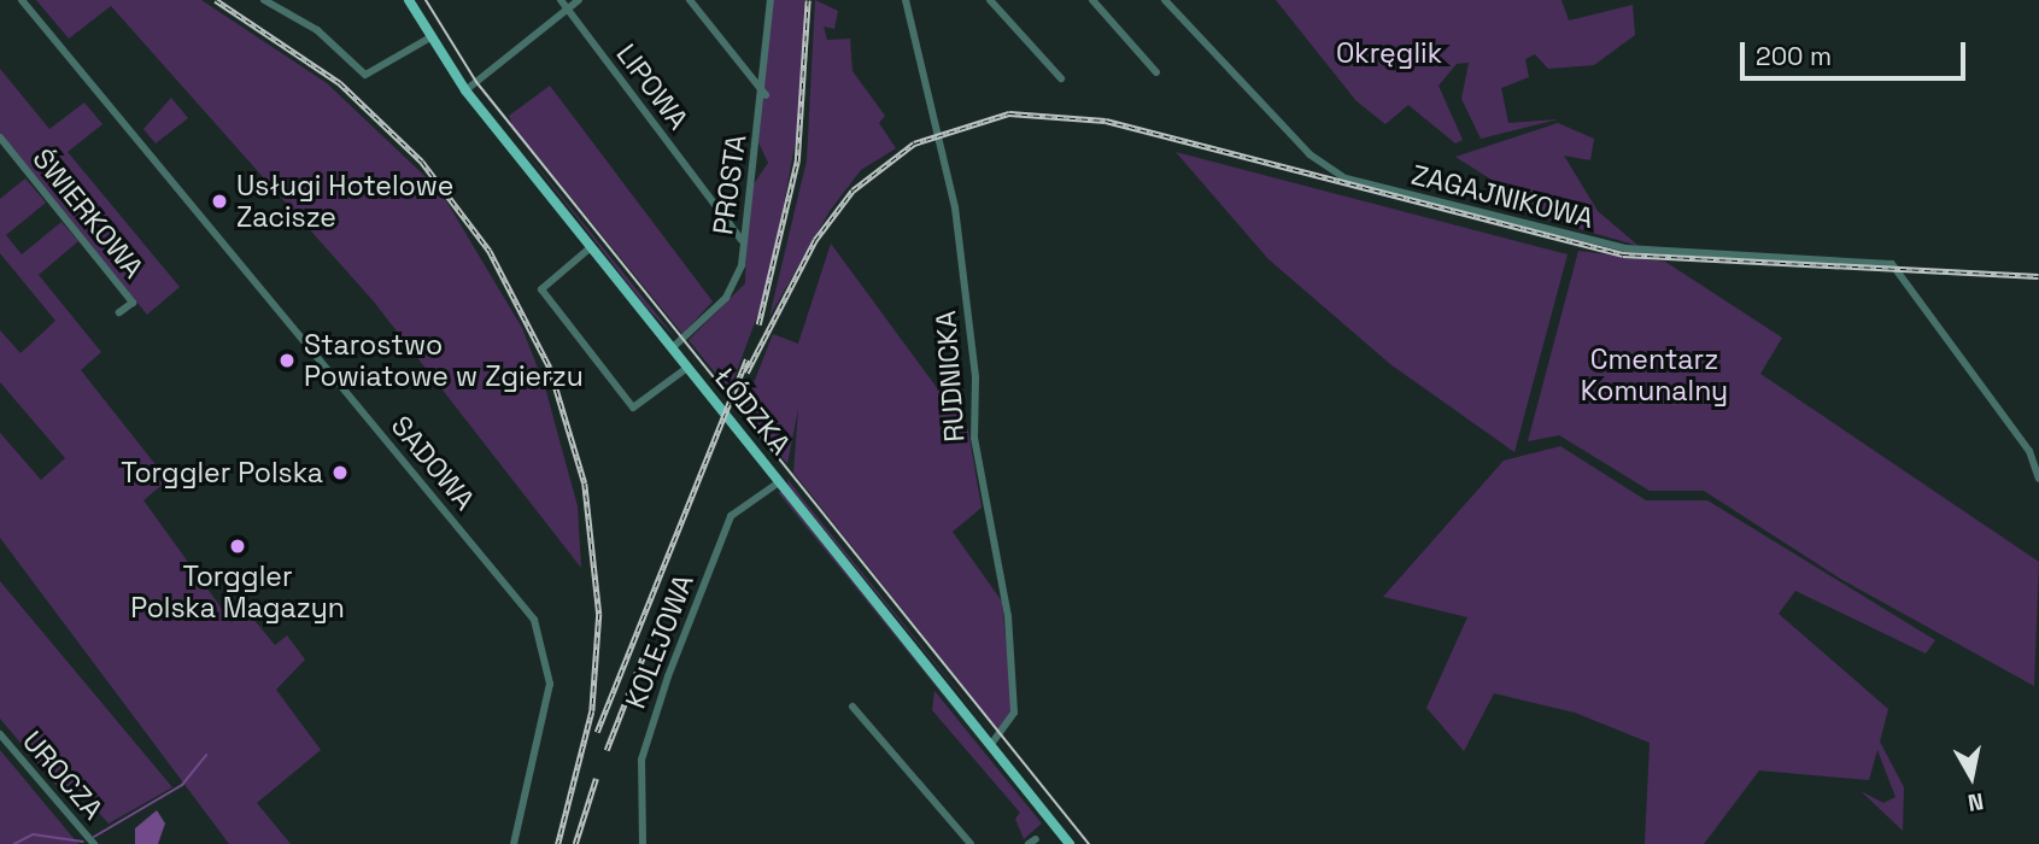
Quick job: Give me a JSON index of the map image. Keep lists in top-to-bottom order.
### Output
{
  "streets": {
    "main road": ["ŁÓDZKA"],
    "street": [
      "LIPOWA",
      "PROSTA",
      "ZAGAJNIKOWA",
      "ŚWIERKOWA",
      "RUDNICKA",
      "SADOWA",
      "KOLEJOWA",
      "UROCZA"
    ]
  },
  "crossings": [
    ["LIPOWA", "PROSTA"],
    ["PROSTA", "ŁÓDZKA"],
    ["RUDNICKA", "ŁÓDZKA"],
    ["ŁÓDZKA", "KOLEJOWA"]
  ],
  "parks": ["Okręglik", "Cmentarz Komunalny"],
  "places": [
    "Usługi Hotelowe Zacisze",
    "Starostwo Powiatowe w Zgierzu",
    "Torggler Polska",
    "Torggler Polska Magazyn"
  ],
  "scale_bar": "200 m",
  "north": "bottom"
}
